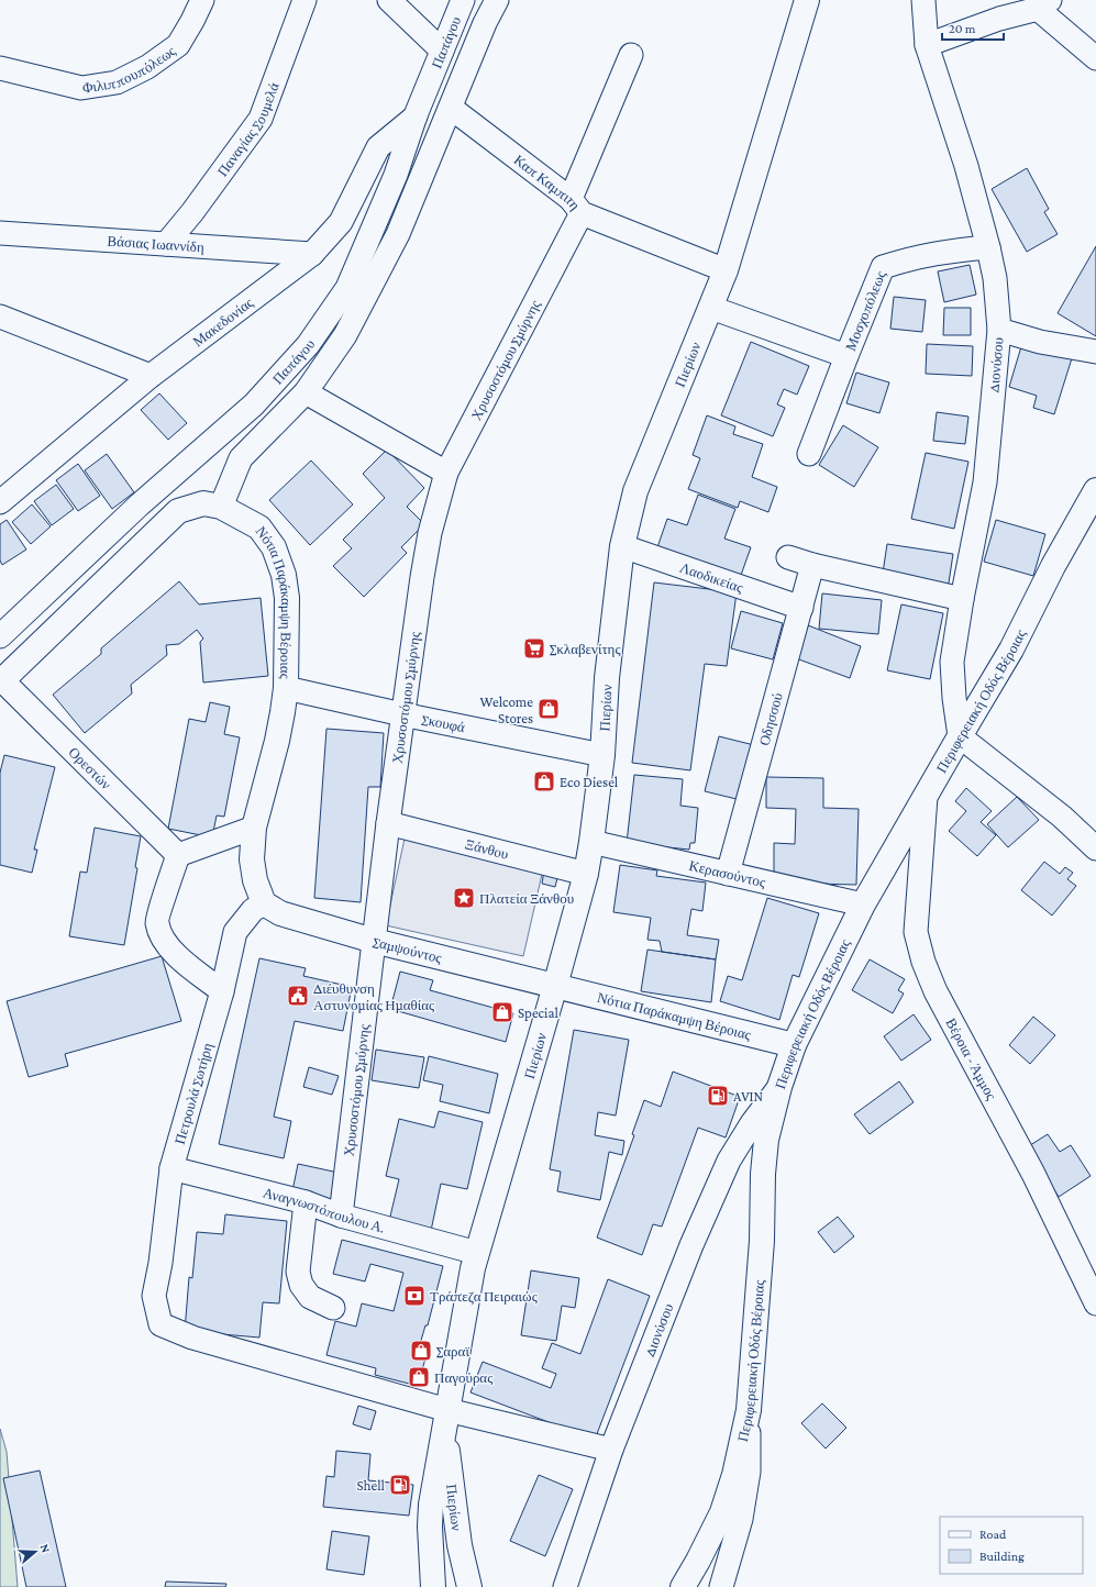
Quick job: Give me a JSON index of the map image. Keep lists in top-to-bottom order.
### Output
{
  "streets": {
    "main road": [
      "Πιερίων",
      "Νότια Παράκαμψη Βέροιας",
      "Περιφερειακή Οδός Βέροιας",
      "Σαμψούντος"
    ],
    "street": [
      "Παπάγου",
      "Φιλιππουπόλεως",
      "Παναγίας Σουμελά",
      "Καπ Καμπιτη",
      "Βάσιας Ιωαννίδη",
      "Μοσχοπόλεως",
      "Μακεδονίας",
      "Χρυσοστόμου Σμύρνης",
      "Διονύσου",
      "Λαοδικείας",
      "Οδησσού",
      "Σκουφά",
      "Ορεστών",
      "Ξάνθου",
      "Κερασούντος",
      "Βέροια - Άμμος",
      "Πετρουλά Σωτήρη",
      "Αναγνωστόπουλου Α."
    ]
  },
  "crossings": [
    ["Παπάγου", "Καπ Καμπιτη"],
    ["Παπάγου", "Μακεδονίας"],
    ["Παπάγου", "Νότια Παράκαμψη Βέροιας"],
    ["Παναγίας Σουμελά", "Βάσιας Ιωαννίδη"],
    ["Καπ Καμπιτη", "Χρυσοστόμου Σμύρνης"],
    ["Καπ Καμπιτη", "Πιερίων"],
    ["Βάσιας Ιωαννίδη", "Μακεδονίας"],
    ["Μοσχοπόλεως", "Διονύσου"],
    ["Χρυσοστόμου Σμύρνης", "Σκουφά"],
    ["Χρυσοστόμου Σμύρνης", "Ξάνθου"],
    ["Χρυσοστόμου Σμύρνης", "Σαμψούντος"],
    ["Χρυσοστόμου Σμύρνης", "Αναγνωστόπουλου Α."],
    ["Πιερίων", "Λαοδικείας"],
    ["Πιερίων", "Νότια Παράκαμψη Βέροιας"],
    ["Πιερίων", "Σκουφά"],
    ["Πιερίων", "Ξάνθου"],
    ["Πιερίων", "Κερασούντος"],
    ["Πιερίων", "Σαμψούντος"],
    ["Πιερίων", "Πετρουλά Σωτήρη"],
    ["Πιερίων", "Αναγνωστόπουλου Α."],
    ["Διονύσου", "Περιφερειακή Οδός Βέροιας"],
    ["Λαοδικείας", "Οδησσού"],
    ["Νότια Παράκαμψη Βέροιας", "Περιφερειακή Οδός Βέροιας"],
    ["Νότια Παράκαμψη Βέροιας", "Σκουφά"],
    ["Νότια Παράκαμψη Βέροιας", "Ορεστών"],
    ["Νότια Παράκαμψη Βέροιας", "Σαμψούντος"],
    ["Νότια Παράκαμψη Βέροιας", "Πετρουλά Σωτήρη"],
    ["Περιφερειακή Οδός Βέροιας", "Κερασούντος"],
    ["Περιφερειακή Οδός Βέροιας", "Βέροια - Άμμος"],
    ["Οδησσού", "Κερασούντος"],
    ["Σαμψούντος", "Πετρουλά Σωτήρη"],
    ["Πετρουλά Σωτήρη", "Αναγνωστόπουλου Α."]
  ],
  "places": {
    "supermarket": ["Σκλαβενίτης"],
    "shop": [
      "Welcome Stores",
      "Eco Diesel",
      "Special",
      "Σαραϊ",
      "Παγούρας"
    ],
    "place": ["Πλατεία Ξάνθου"],
    "public building": ["Διέυθυνση Αστυνομίας Ημαθίας"],
    "fuel station": ["AVIN", "Shell"],
    "bank": ["Τράπεζα Πειραιώς"]
  },
  "legend": ["Road", "Building"],
  "scale_bar": "20 m",
  "north": "right"
}
